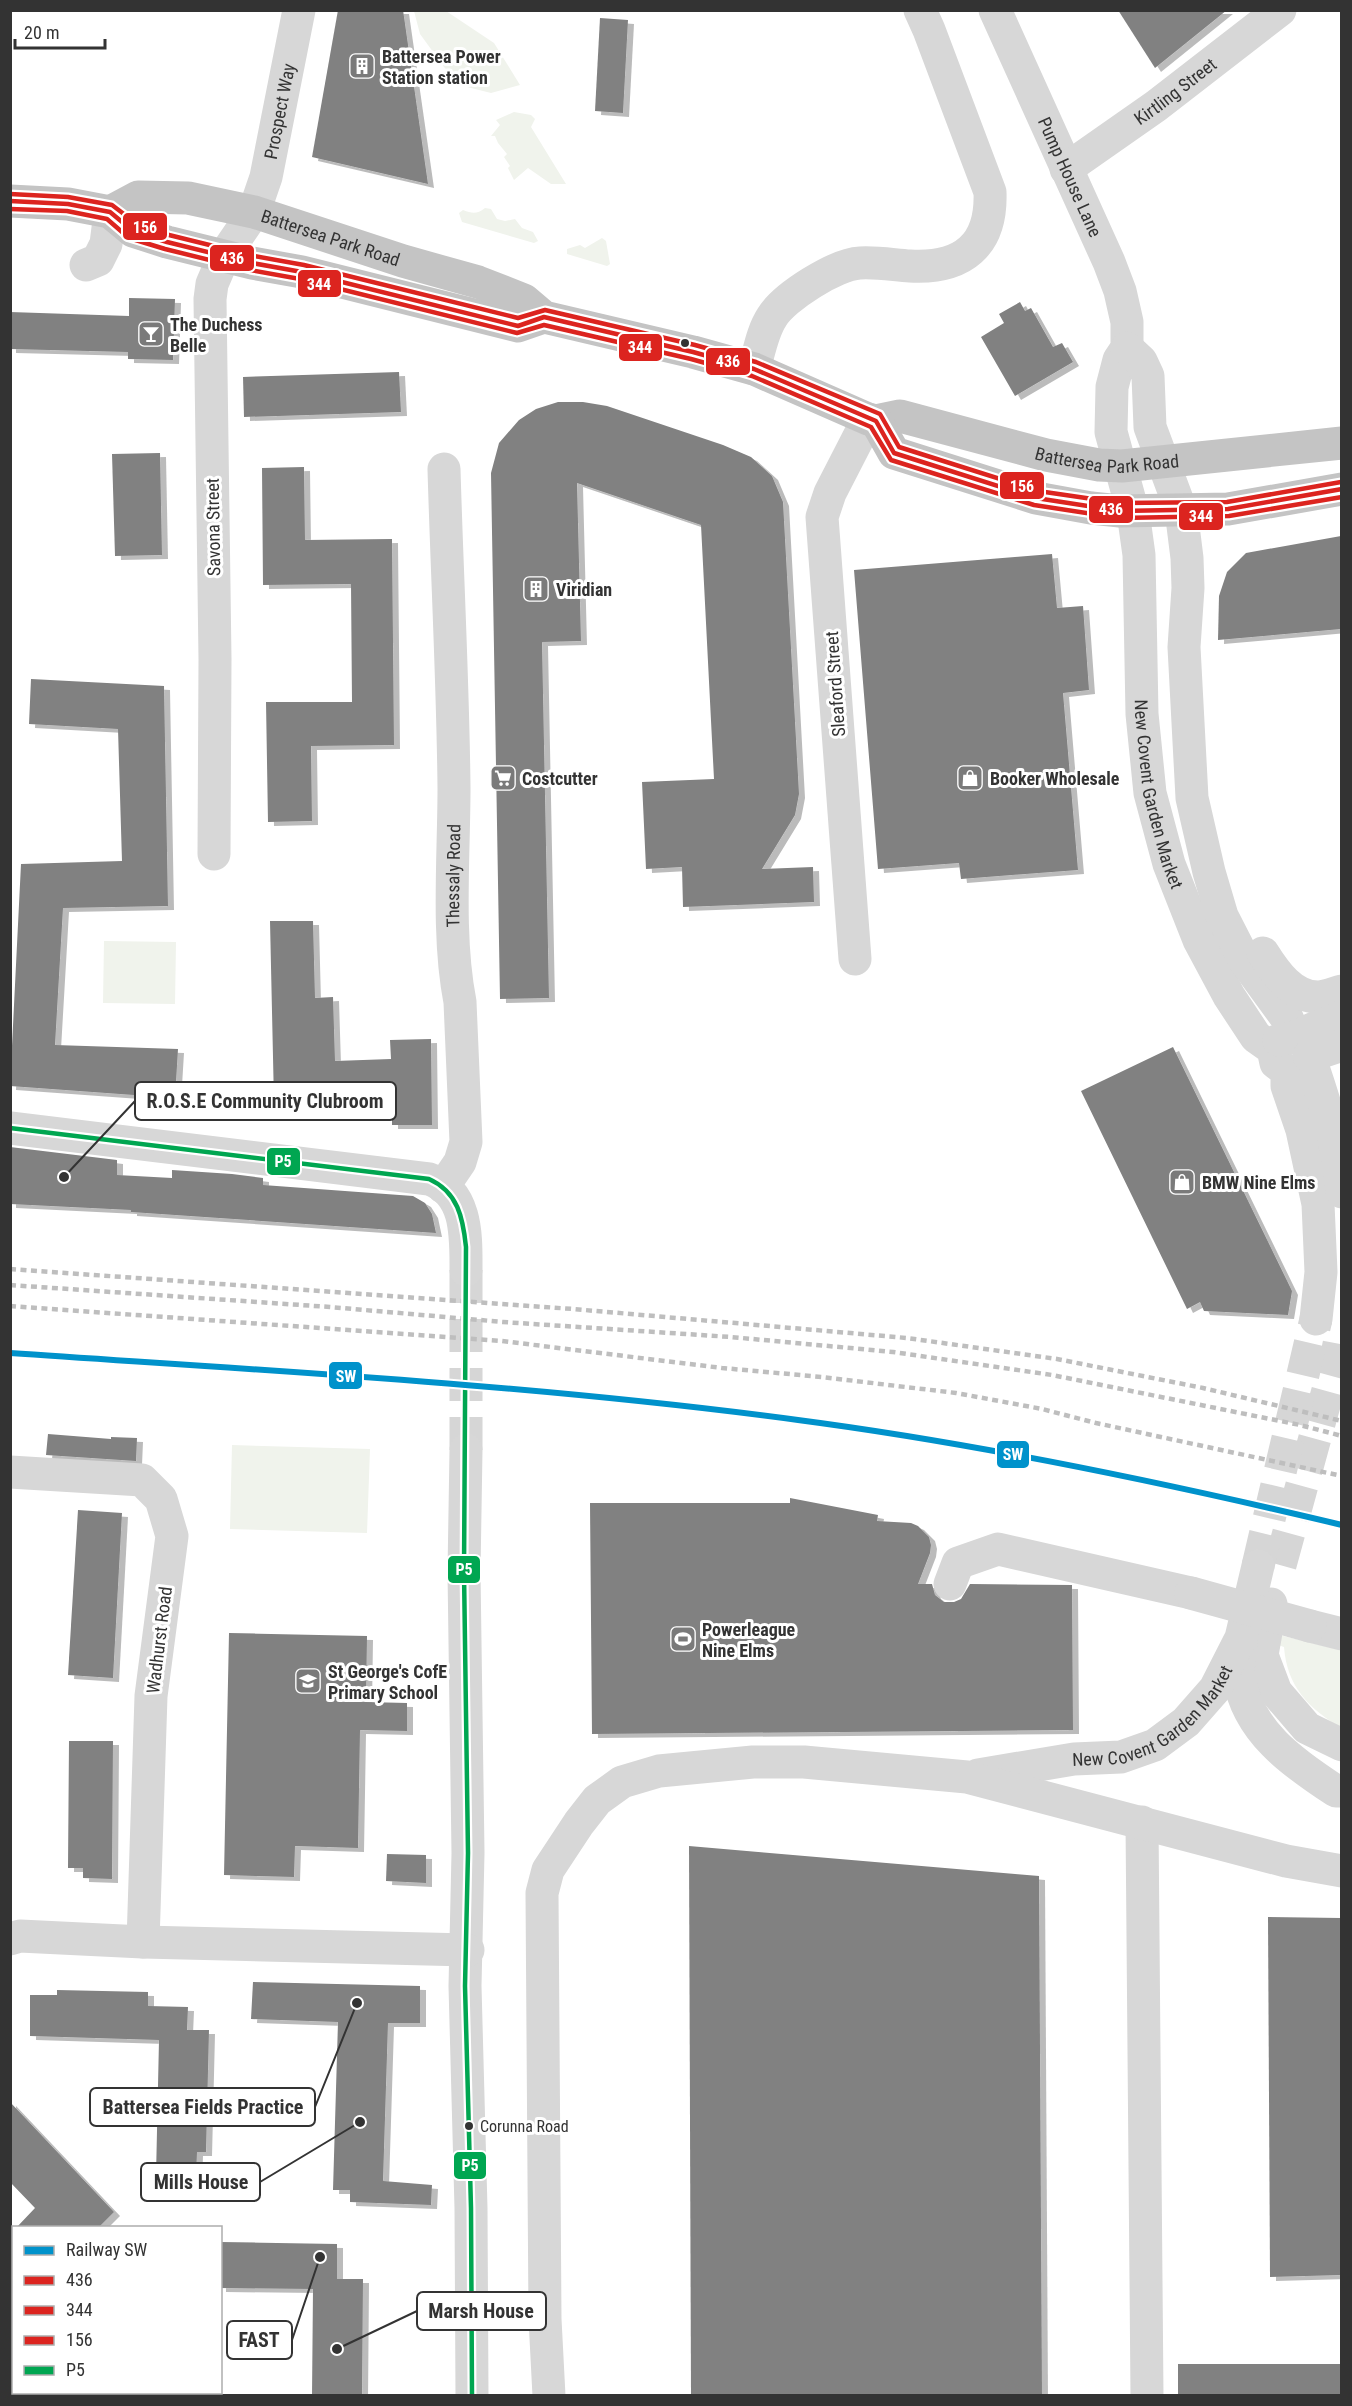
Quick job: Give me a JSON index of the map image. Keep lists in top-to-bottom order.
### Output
{
  "streets": {
    "highway": ["Battersea Park Road"],
    "street": [
      "Kirtling Street",
      "Prospect Way",
      "Pump House Lane",
      "Savona Street",
      "Sleaford Street",
      "New Covent Garden Market",
      "Thessaly Road",
      "Wadhurst Road"
    ]
  },
  "crossings": [
    ["Kirtling Street", "Pump House Lane"],
    ["Prospect Way", "Battersea Park Road"],
    ["Prospect Way", "Savona Street"],
    ["Pump House Lane", "Battersea Park Road"],
    ["Pump House Lane", "New Covent Garden Market"],
    ["Battersea Park Road", "Savona Street"],
    ["Battersea Park Road", "Sleaford Street"],
    ["Battersea Park Road", "New Covent Garden Market"]
  ],
  "places": {
    "building": ["Battersea Power Station station", "Viridian"],
    "bar": ["The Duchess Belle"],
    "supermarket": ["Costcutter"],
    "shop": ["Booker Wholesale", "BMW Nine Elms"],
    "other": [
      "R.O.S.E Community Clubroom",
      "Battersea Fields Practice",
      "Mills House",
      "Corunna Road",
      "FAST",
      "Marsh House"
    ],
    "sports": ["Powerleague Nine Elms"],
    "school or university": ["St George's CofE Primary School"]
  },
  "lines": [
    "transit line 156",
    "transit line 436",
    "transit line 344",
    "transit line P5",
    "rail line SW"
  ],
  "legend": [
    "Railway SW",
    "436",
    "344",
    "156",
    "P5"
  ],
  "scale_bar": "20 m"
}
